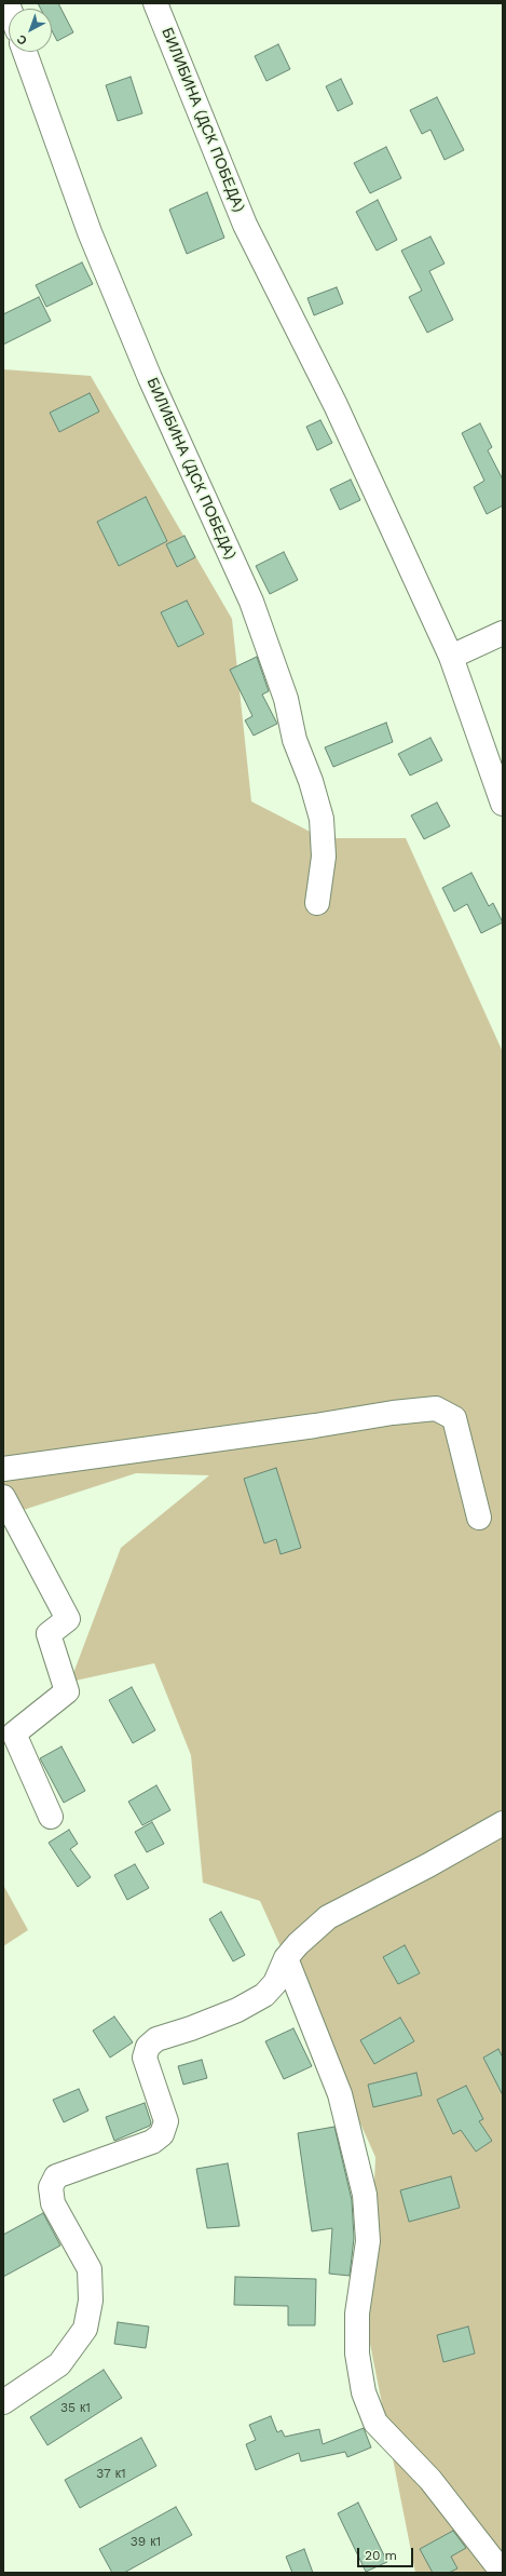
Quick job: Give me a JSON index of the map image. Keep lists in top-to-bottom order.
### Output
{
  "streets": {
    "street": ["БИЛИБИНА (ДСК ПОБЕДА)"]
  },
  "house_numbers": ["35 к1", "37 к1", "39 к1"],
  "scale_bar": "20 m",
  "north": "bottom left"
}
